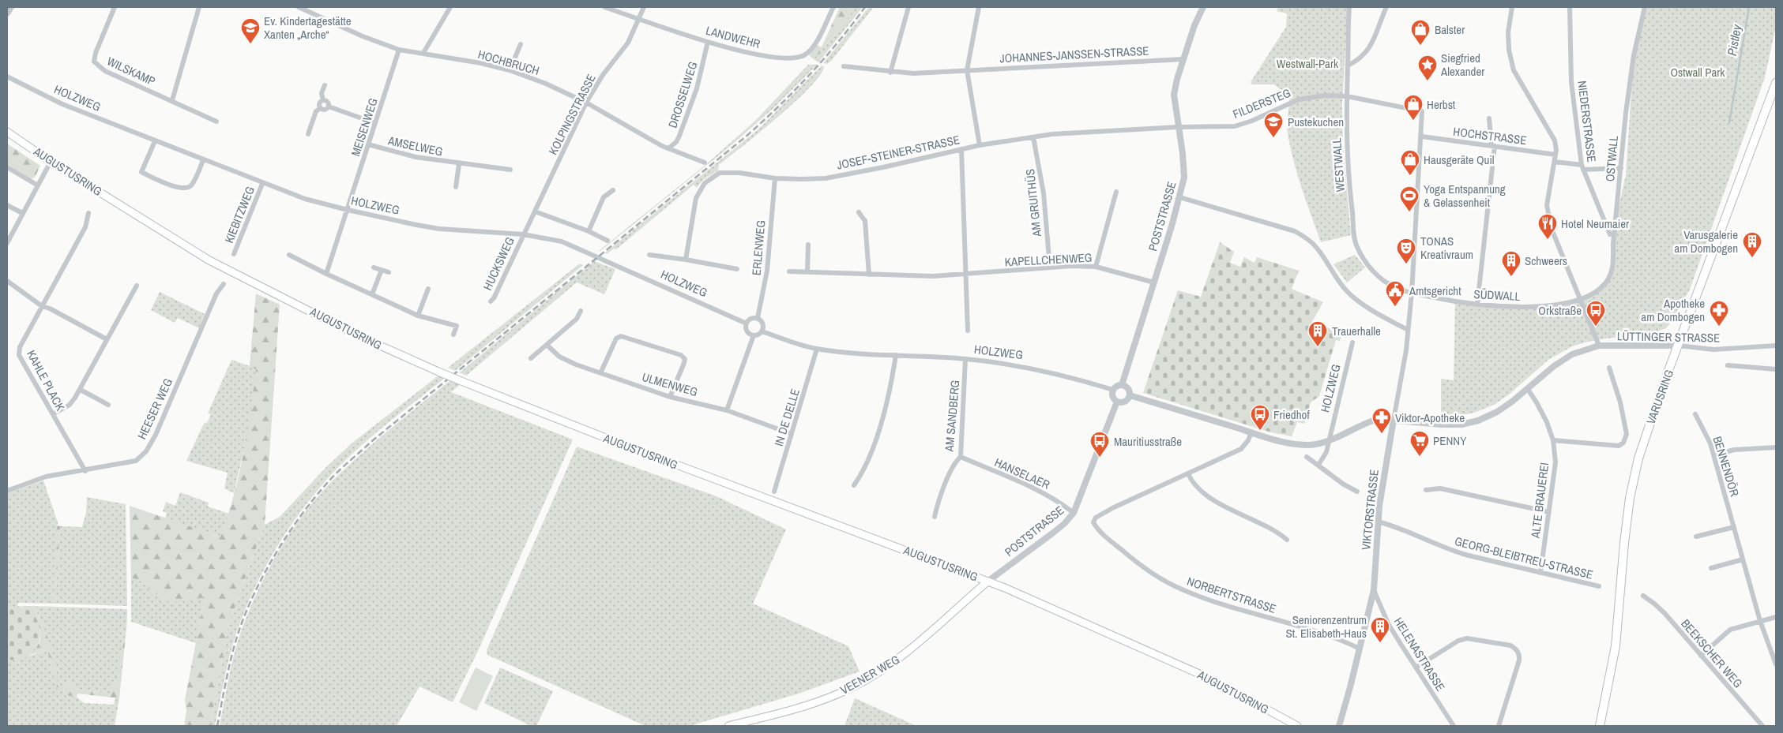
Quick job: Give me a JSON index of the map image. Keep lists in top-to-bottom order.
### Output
{
  "streets": {
    "main road": ["AUGUSTUSRING", "VARUSRING", "VEENER WEG"],
    "street": [
      "LANDWEHR",
      "JOHANNES-JANSSEN-STRASSE",
      "HOCHBRUCH",
      "WILSKAMP",
      "DROSSELWEG",
      "HOLZWEG",
      "FILDERSTEG",
      "KOLPINGSTRASSE",
      "NIEDERSTRASSE",
      "MEISENWEG",
      "HOCHSTRASSE",
      "AMSELWEG",
      "JOSEF-STEINER-STRASSE",
      "OSTWALL",
      "WESTWALL",
      "AM GRUITHÜS",
      "KIEBITZWEG",
      "POSTSTRASSE",
      "ERLENWEG",
      "KAPELLCHENWEG",
      "HUCKSWEG",
      "SÜDWALL",
      "LÜTTINGER STRASSE",
      "KAHLE PLACK",
      "ULMENWEG",
      "HEESER WEG",
      "AM SANDBERG",
      "IN DE DELLE",
      "BENNENDÖR",
      "HANSELAER",
      "ALTE BRAUEREI",
      "VIKTORSTRASSE",
      "GEORG-BLEIBTREU-STRASSE",
      "NORBERTSTRASSE",
      "BEEKSCHER WEG",
      "HELENASTRASSE"
    ]
  },
  "crossings": [
    ["LANDWEHR", "DROSSELWEG"],
    ["LANDWEHR", "KOLPINGSTRASSE"],
    ["JOHANNES-JANSSEN-STRASSE", "POSTSTRASSE"],
    ["HOCHBRUCH", "DROSSELWEG"],
    ["HOCHBRUCH", "KOLPINGSTRASSE"],
    ["HOCHBRUCH", "MEISENWEG"],
    ["HOLZWEG", "KOLPINGSTRASSE"],
    ["HOLZWEG", "MEISENWEG"],
    ["HOLZWEG", "KIEBITZWEG"],
    ["HOLZWEG", "POSTSTRASSE"],
    ["HOLZWEG", "ERLENWEG"],
    ["HOLZWEG", "HUCKSWEG"],
    ["HOLZWEG", "AM SANDBERG"],
    ["HOLZWEG", "IN DE DELLE"],
    ["FILDERSTEG", "JOSEF-STEINER-STRASSE"],
    ["FILDERSTEG", "WESTWALL"],
    ["FILDERSTEG", "POSTSTRASSE"],
    ["FILDERSTEG", "VIKTORSTRASSE"],
    ["KOLPINGSTRASSE", "HUCKSWEG"],
    ["MEISENWEG", "AMSELWEG"],
    ["HOCHSTRASSE", "VIKTORSTRASSE"],
    ["JOSEF-STEINER-STRASSE", "AM GRUITHÜS"],
    ["JOSEF-STEINER-STRASSE", "POSTSTRASSE"],
    ["JOSEF-STEINER-STRASSE", "ERLENWEG"],
    ["OSTWALL", "SÜDWALL"],
    ["WESTWALL", "SÜDWALL"],
    ["WESTWALL", "VIKTORSTRASSE"],
    ["AUGUSTUSRING", "POSTSTRASSE"],
    ["AUGUSTUSRING", "VEENER WEG"],
    ["AM GRUITHÜS", "KAPELLCHENWEG"],
    ["POSTSTRASSE", "KAPELLCHENWEG"],
    ["POSTSTRASSE", "HANSELAER"],
    ["POSTSTRASSE", "VEENER WEG"],
    ["SÜDWALL", "VIKTORSTRASSE"],
    ["LÜTTINGER STRASSE", "VARUSRING"],
    ["LÜTTINGER STRASSE", "ALTE BRAUEREI"],
    ["LÜTTINGER STRASSE", "VIKTORSTRASSE"],
    ["KAHLE PLACK", "HEESER WEG"],
    ["ULMENWEG", "IN DE DELLE"],
    ["AM SANDBERG", "HANSELAER"],
    ["ALTE BRAUEREI", "GEORG-BLEIBTREU-STRASSE"],
    ["VIKTORSTRASSE", "GEORG-BLEIBTREU-STRASSE"],
    ["VIKTORSTRASSE", "NORBERTSTRASSE"],
    ["VIKTORSTRASSE", "HELENASTRASSE"]
  ],
  "water": ["Pistley"],
  "parks": ["Westwall-Park", "Ostwall Park"],
  "places": {
    "school or university": ["Ev. Kindertagestätte Xanten „Arche“", "Pustekuchen"],
    "shop": ["Balster", "Herbst", "Hausgeräte Quil"],
    "place": ["Siegfried Alexander"],
    "sports": ["Yoga Entspannung & Gelassenheit"],
    "restaurant": ["Hotel Neumaier"],
    "building": [
      "Varusgalerie am Dombogen",
      "Schweers",
      "Trauerhalle",
      "Seniorenzentrum St. Elisabeth-Haus"
    ],
    "theatre": ["TONAS Kreativraum"],
    "public building": ["Amtsgericht"],
    "bus stop": ["Orkstraße", "Friedhof", "Mauritiusstraße"],
    "pharmacy": ["Apotheke am Dombogen", "Viktor-Apotheke"],
    "supermarket": ["PENNY"]
  }
}
